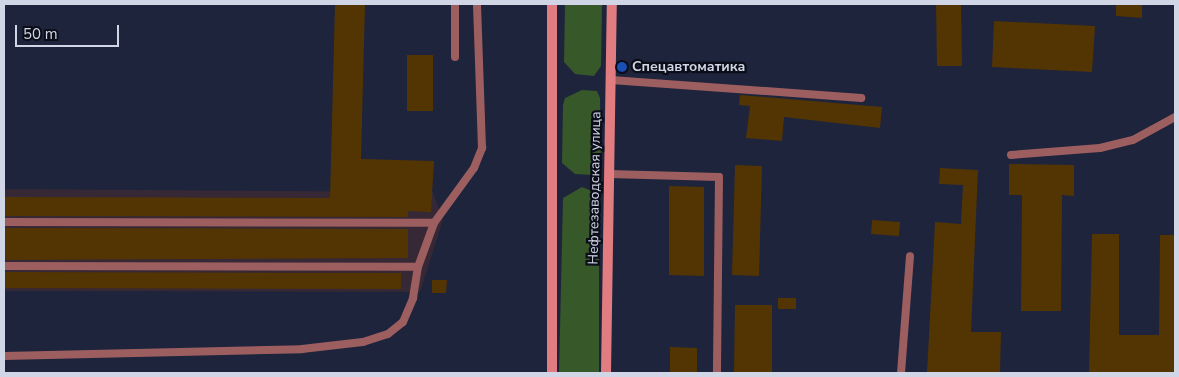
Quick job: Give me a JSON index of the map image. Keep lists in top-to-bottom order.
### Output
{
  "streets": {
    "main road": ["Нефтезаводская улица"]
  },
  "places": ["Спецавтоматика"],
  "scale_bar": "50 m"
}
